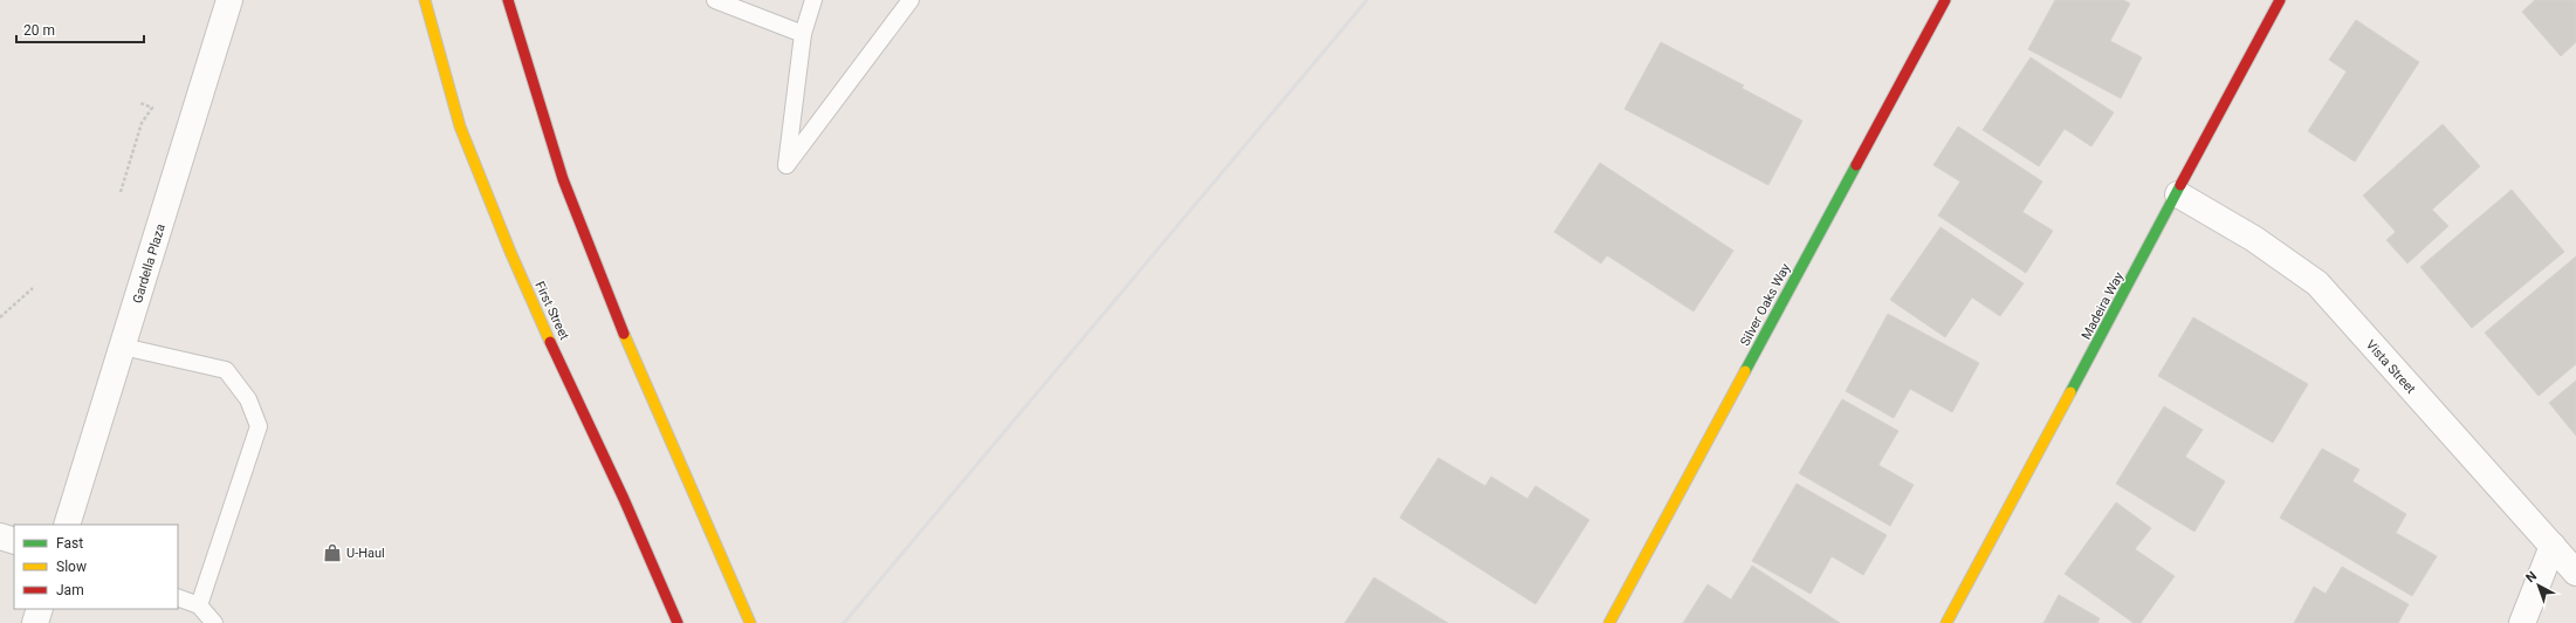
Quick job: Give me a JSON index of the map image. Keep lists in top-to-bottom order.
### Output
{
  "streets": {
    "street": [
      "Gardella Plaza",
      "Silver Oaks Way",
      "Madeira Way",
      "First Street",
      "Vista Street"
    ]
  },
  "crossings": [
    ["Madeira Way", "Vista Street"]
  ],
  "places": {
    "shop": ["U-Haul"]
  },
  "legend": ["Fast", "Slow", "Jam"],
  "scale_bar": "20 m",
  "north": "top left"
}
